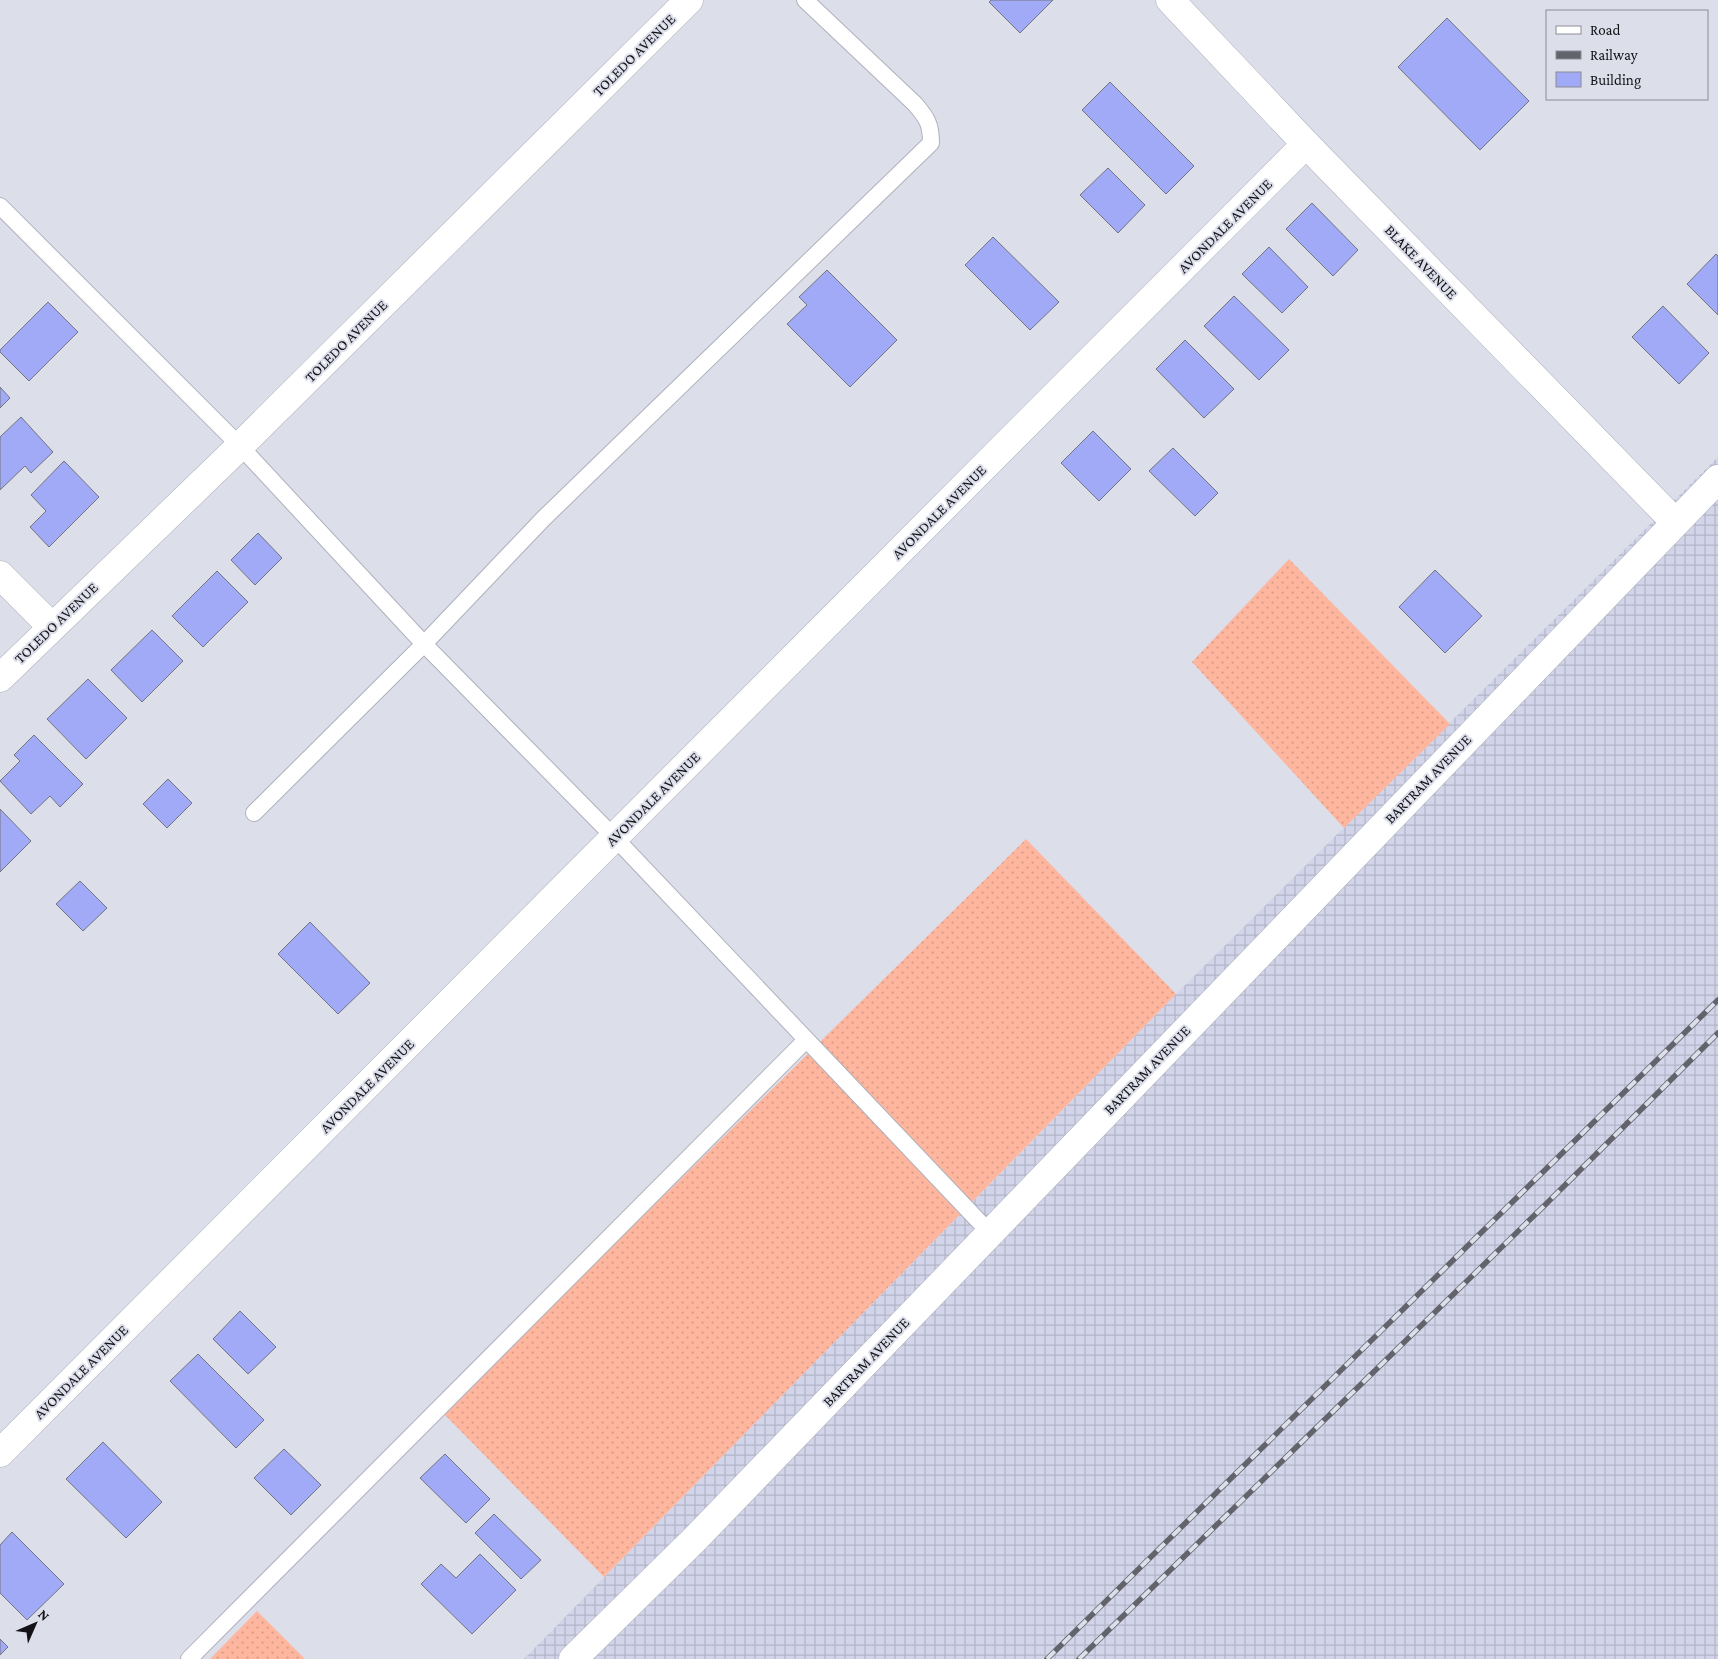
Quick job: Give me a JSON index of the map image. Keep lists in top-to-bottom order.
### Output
{
  "streets": {
    "street": [
      "TOLEDO AVENUE",
      "AVONDALE AVENUE",
      "BLAKE AVENUE",
      "BARTRAM AVENUE"
    ]
  },
  "crossings": [
    ["AVONDALE AVENUE", "BLAKE AVENUE"],
    ["BLAKE AVENUE", "BARTRAM AVENUE"]
  ],
  "legend": ["Road", "Railway", "Building"],
  "north": "top right"
}
